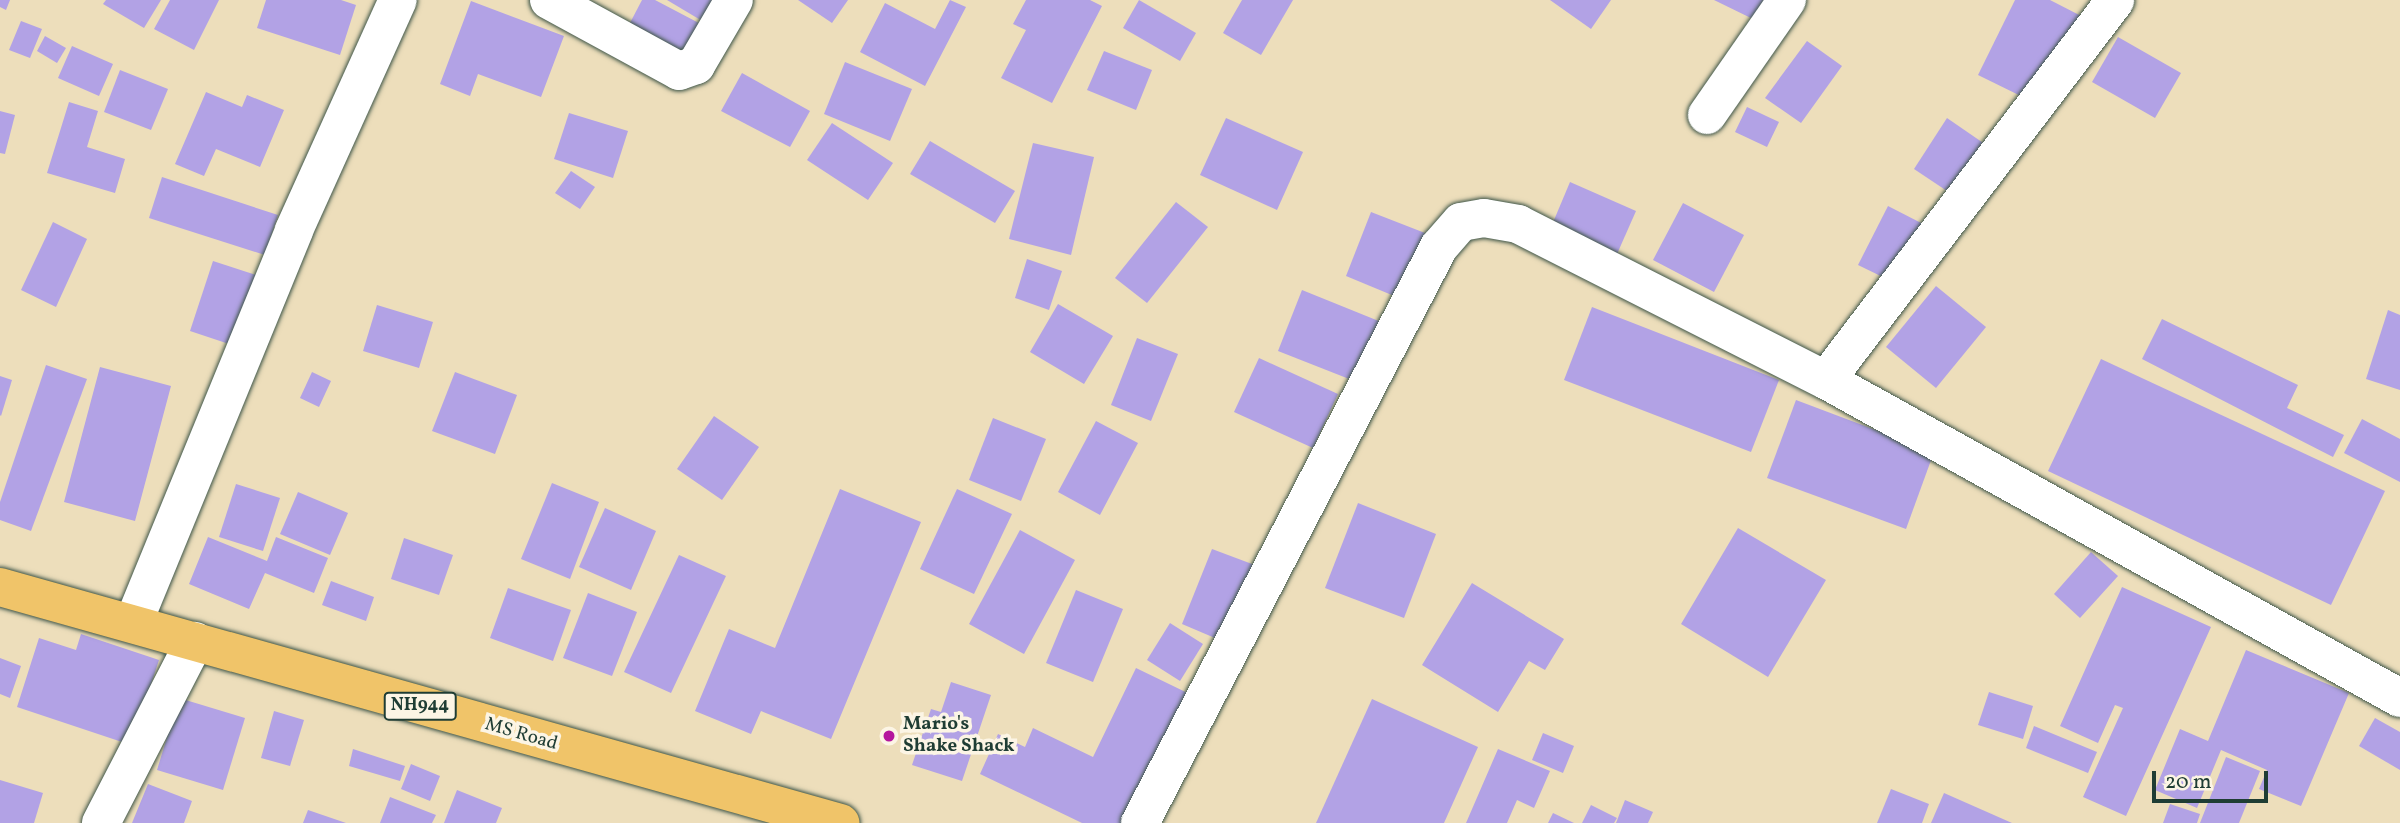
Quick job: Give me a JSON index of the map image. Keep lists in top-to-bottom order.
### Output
{
  "streets": {
    "highway": ["NH944", "MS Road"]
  },
  "places": ["Mario's Shake Shack"],
  "scale_bar": "20 m"
}
